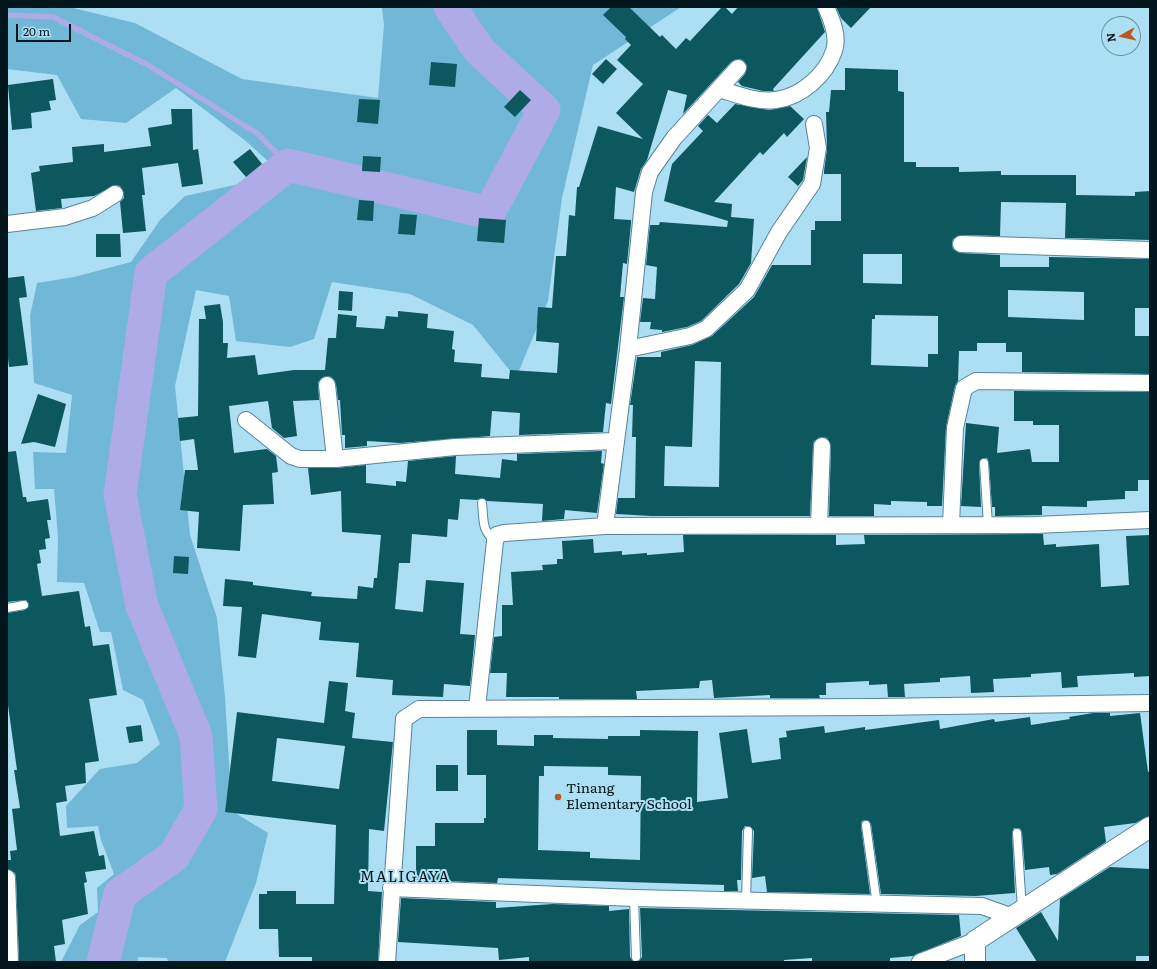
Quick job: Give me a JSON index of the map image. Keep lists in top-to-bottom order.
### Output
{
  "districts": ["MALIGAYA"],
  "places": ["Tinang Elementary School"],
  "scale_bar": "20 m",
  "north": "left"
}
